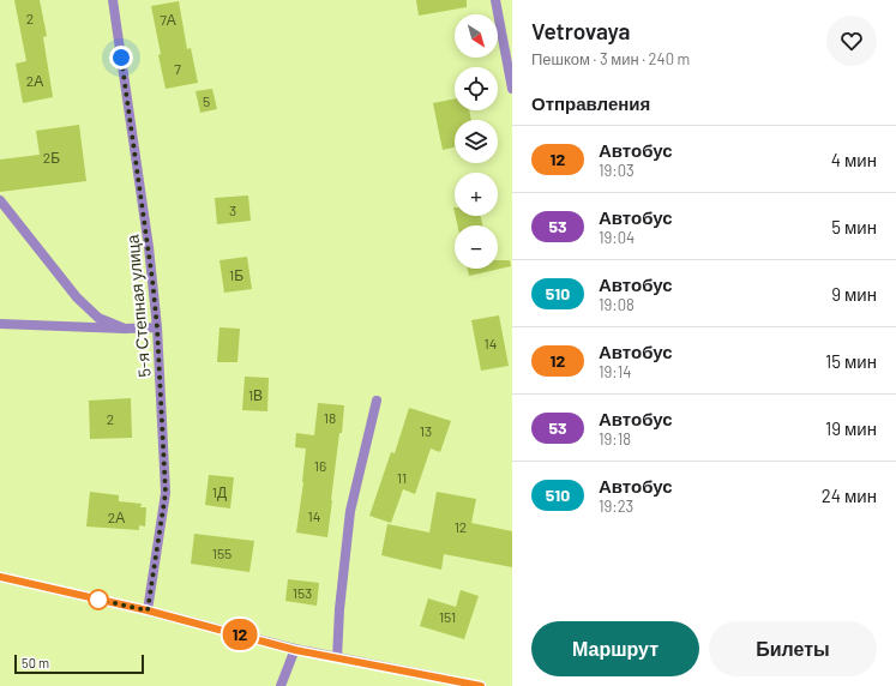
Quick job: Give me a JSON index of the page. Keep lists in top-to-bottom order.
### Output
{
  "streets": {
    "street": ["5-я Степная улица"]
  },
  "lines": ["bus line 12"],
  "house_numbers": [
    "2",
    "7А",
    "7",
    "2А",
    "5",
    "2Б",
    "3",
    "1Б",
    "14",
    "1В",
    "18",
    "2",
    "13",
    "16",
    "11",
    "1Д",
    "14",
    "2А",
    "12",
    "155",
    "153",
    "151"
  ],
  "scale_bar": "50 m",
  "north": "bottom right",
  "page": {
    "on_map": "12",
    "heading": [
      ["Vetrovaya", "Пешком · 3 мин · 240 m"],
      "Отправления"
    ],
    "map_buttons": ["+", "−"],
    "list": [
      {
        "mark": "12",
        "name": "Автобус",
        "note": "19:03",
        "value": "4 мин"
      },
      {
        "mark": "53",
        "name": "Автобус",
        "note": "19:04",
        "value": "5 мин"
      },
      {
        "mark": "510",
        "name": "Автобус",
        "note": "19:08",
        "value": "9 мин"
      },
      {
        "mark": "12",
        "name": "Автобус",
        "note": "19:14",
        "value": "15 мин"
      },
      {
        "mark": "53",
        "name": "Автобус",
        "note": "19:18",
        "value": "19 мин"
      },
      {
        "mark": "510",
        "name": "Автобус",
        "note": "19:23",
        "value": "24 мин"
      }
    ],
    "buttons": ["Маршрут", "Билеты"],
    "scale": "50 m"
  }
}
